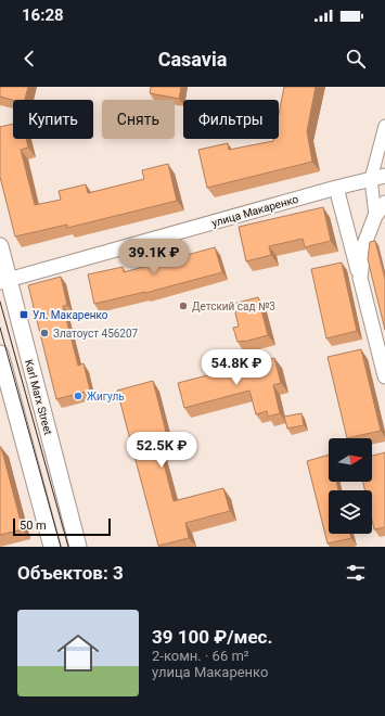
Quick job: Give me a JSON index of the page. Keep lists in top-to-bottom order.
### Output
{
  "streets": {
    "main road": ["Karl Marx Street"],
    "street": ["улица Макаренко"]
  },
  "crossings": [
    ["улица Макаренко", "Karl Marx Street"]
  ],
  "places": {
    "other": ["Детский сад №3", "Златоуст 456207", "Жигуль"],
    "transit": ["Ул. Макаренко"]
  },
  "scale_bar": "50 m",
  "north": "right",
  "page": {
    "status": "16:28",
    "header": "Casavia",
    "chip": ["Купить", "Снять", "Фильтры"],
    "price": ["39.1K ₽", "54.8K ₽", "52.5K ₽"],
    "scale": "50 m",
    "heading": "Объектов: 3",
    "list": [
      {
        "name": "39 100 ₽/мес.",
        "note": "2-комн. · 66 m² · улица Макаренко"
      }
    ]
  }
}
